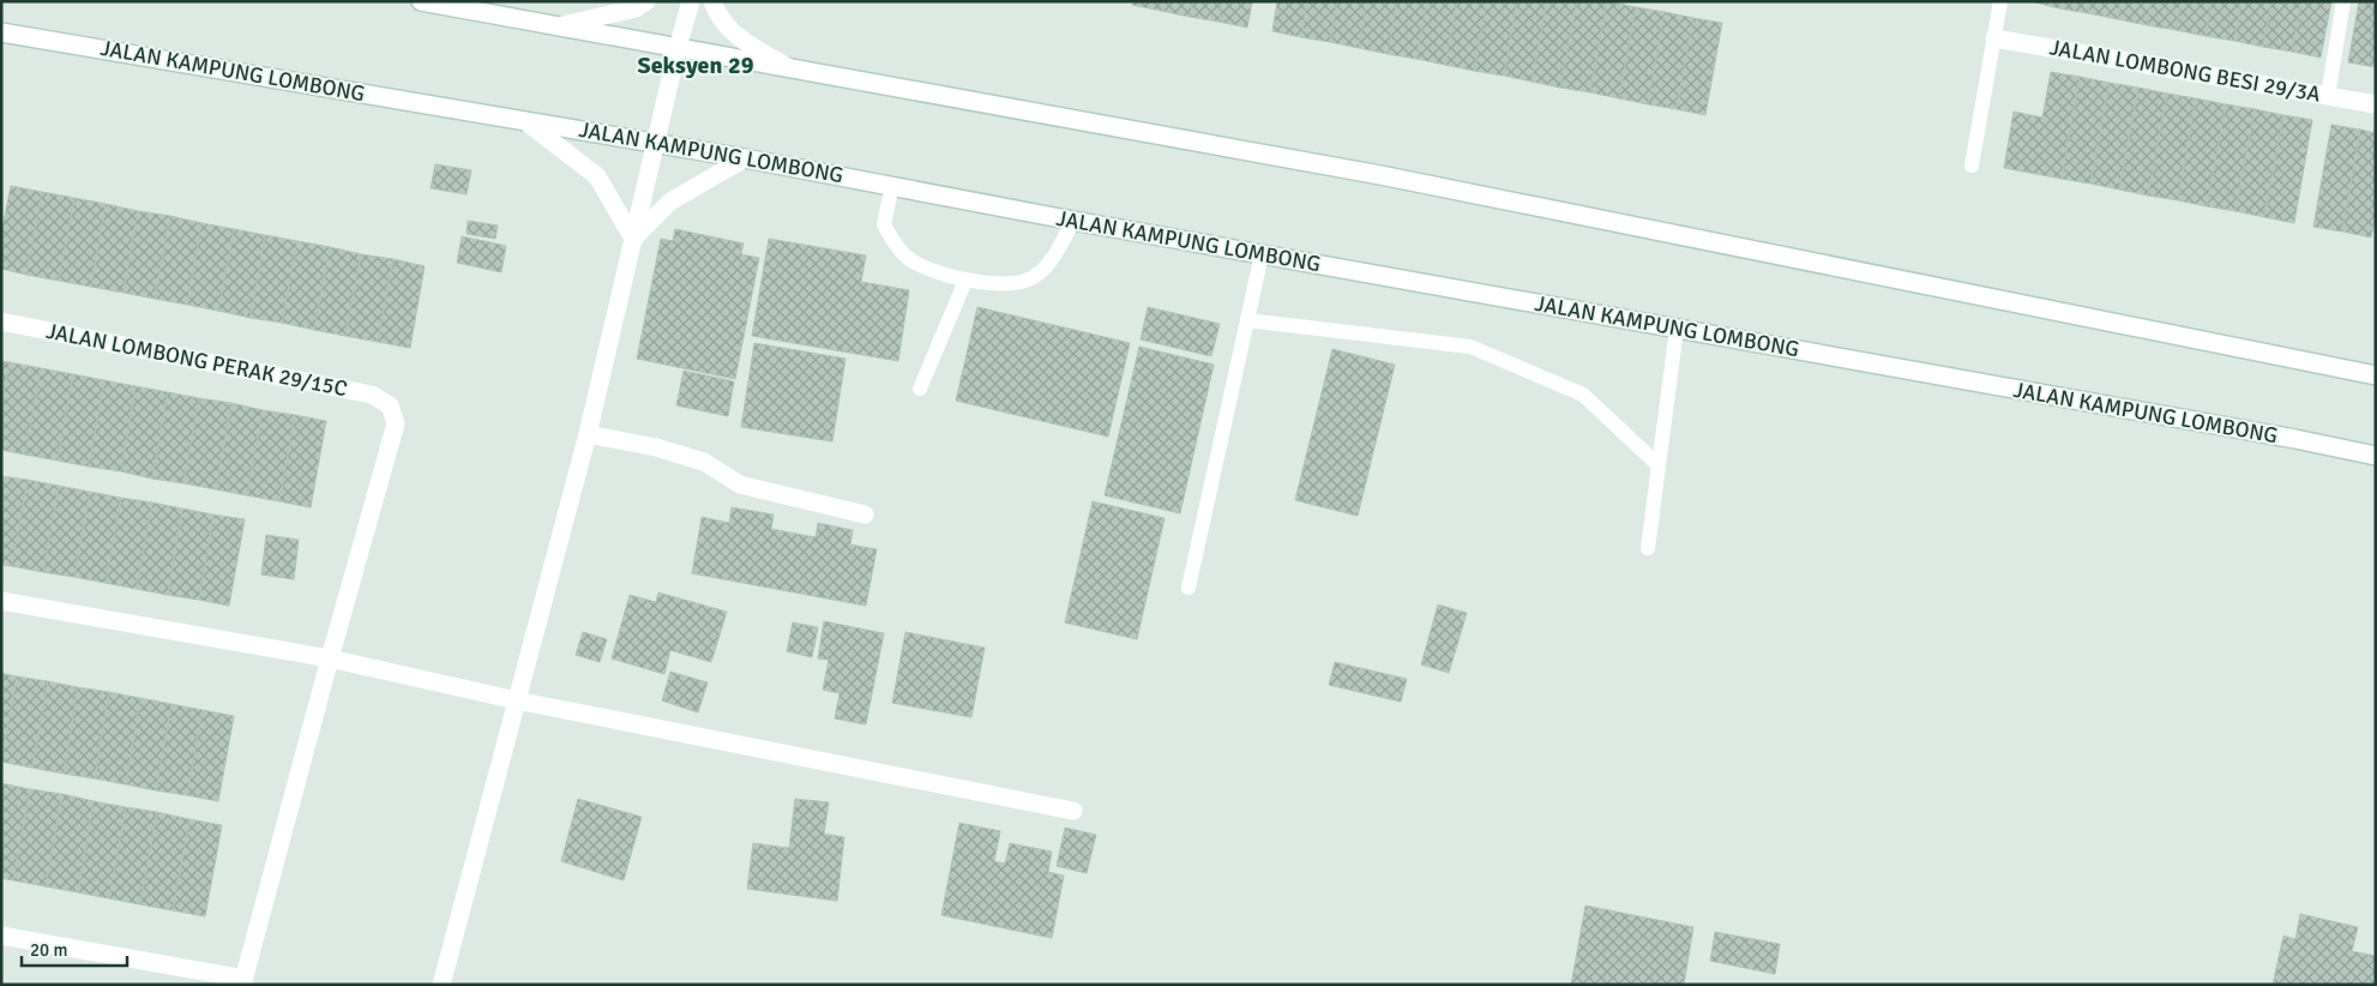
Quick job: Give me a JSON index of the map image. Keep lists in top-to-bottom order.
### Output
{
  "streets": {
    "street": ["JALAN KAMPUNG LOMBONG", "JALAN LOMBONG BESI 29/3A", "JALAN LOMBONG PERAK 29/15C"]
  },
  "districts": ["Seksyen 29"],
  "scale_bar": "20 m"
}
